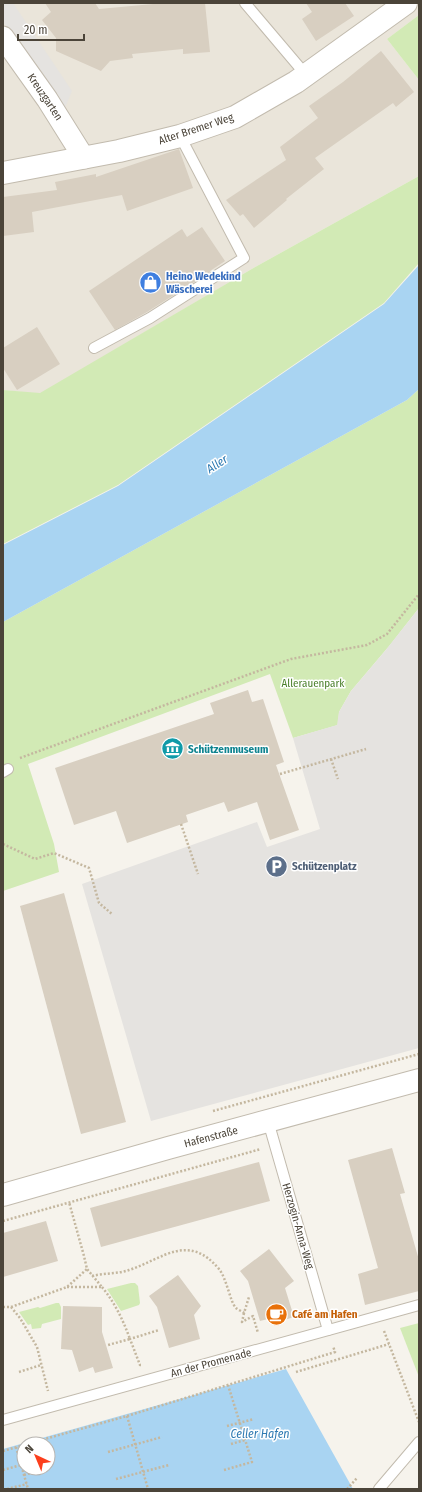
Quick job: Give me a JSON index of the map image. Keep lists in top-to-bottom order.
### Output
{
  "streets": {
    "street": ["Kreuzgarten", "Alter Bremer Weg", "Hafenstraße"],
    "lane": ["Herzogin-Anna-Weg", "An der Promenade"]
  },
  "crossings": [
    ["Kreuzgarten", "Alter Bremer Weg"],
    ["Hafenstraße", "Herzogin-Anna-Weg"],
    ["Herzogin-Anna-Weg", "An der Promenade"]
  ],
  "water": ["Aller", "Celler Hafen"],
  "parks": ["Allerauenpark"],
  "places": {
    "shop": ["Heino Wedekind Wäscherei"],
    "museum": ["Schützenmuseum"],
    "parking": ["Schützenplatz"],
    "cafe": ["Café am Hafen"]
  },
  "scale_bar": "20 m",
  "north": "top left"
}
